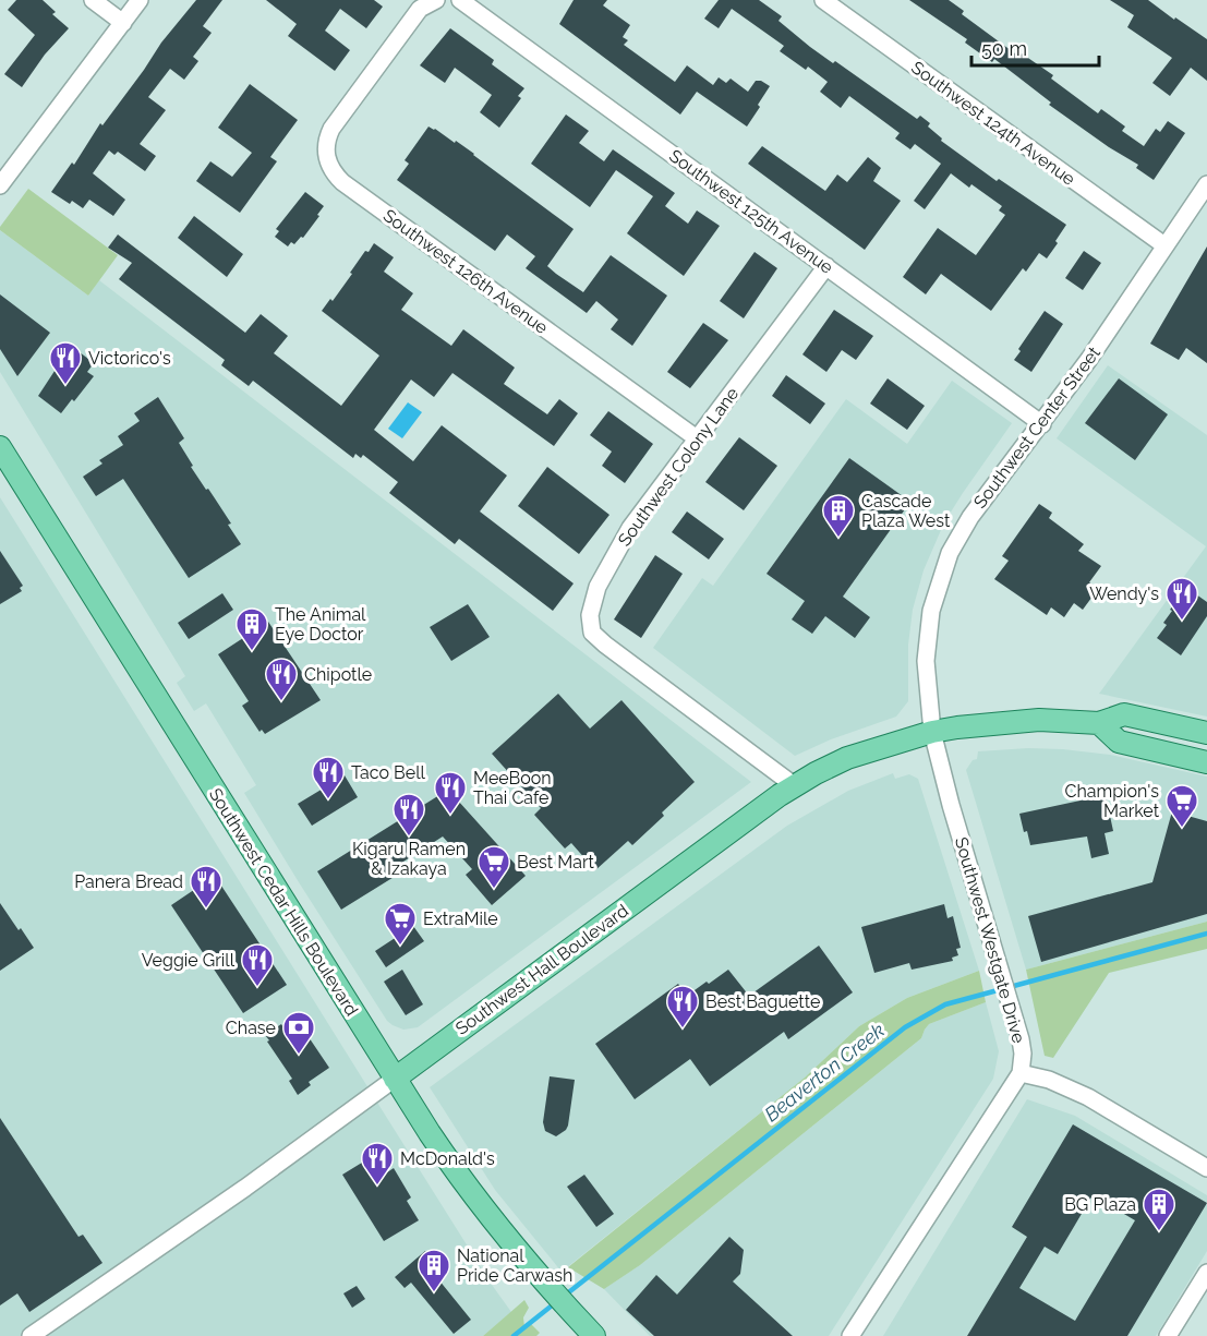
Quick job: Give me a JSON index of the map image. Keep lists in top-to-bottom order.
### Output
{
  "streets": {
    "main road": ["Southwest Cedar Hills Boulevard", "Southwest Hall Boulevard"],
    "street": [
      "Southwest 124th Avenue",
      "Southwest 125th Avenue",
      "Southwest 126th Avenue",
      "Southwest Center Street",
      "Southwest Colony Lane",
      "Southwest Westgate Drive"
    ]
  },
  "crossings": [
    ["Southwest 124th Avenue", "Southwest Center Street"],
    ["Southwest 125th Avenue", "Southwest Center Street"],
    ["Southwest 125th Avenue", "Southwest Colony Lane"],
    ["Southwest 126th Avenue", "Southwest Colony Lane"],
    ["Southwest Center Street", "Southwest Westgate Drive"],
    ["Southwest Center Street", "Southwest Hall Boulevard"],
    ["Southwest Colony Lane", "Southwest Hall Boulevard"],
    ["Southwest Cedar Hills Boulevard", "Southwest Hall Boulevard"],
    ["Southwest Westgate Drive", "Southwest Hall Boulevard"]
  ],
  "water": ["Beaverton Creek"],
  "places": {
    "restaurant": [
      "Victorico's",
      "Wendy's",
      "Chipotle",
      "Taco Bell",
      "MeeBoon Thai Cafe",
      "Kigaru Ramen & Izakaya",
      "Panera Bread",
      "Veggie Grill",
      "Best Baguette",
      "McDonald's"
    ],
    "building": [
      "Cascade Plaza West",
      "The Animal Eye Doctor",
      "BG Plaza",
      "National Pride Carwash"
    ],
    "supermarket": ["Champion's Market", "Best Mart", "ExtraMile"],
    "bank": ["Chase"]
  },
  "scale_bar": "50 m"
}
